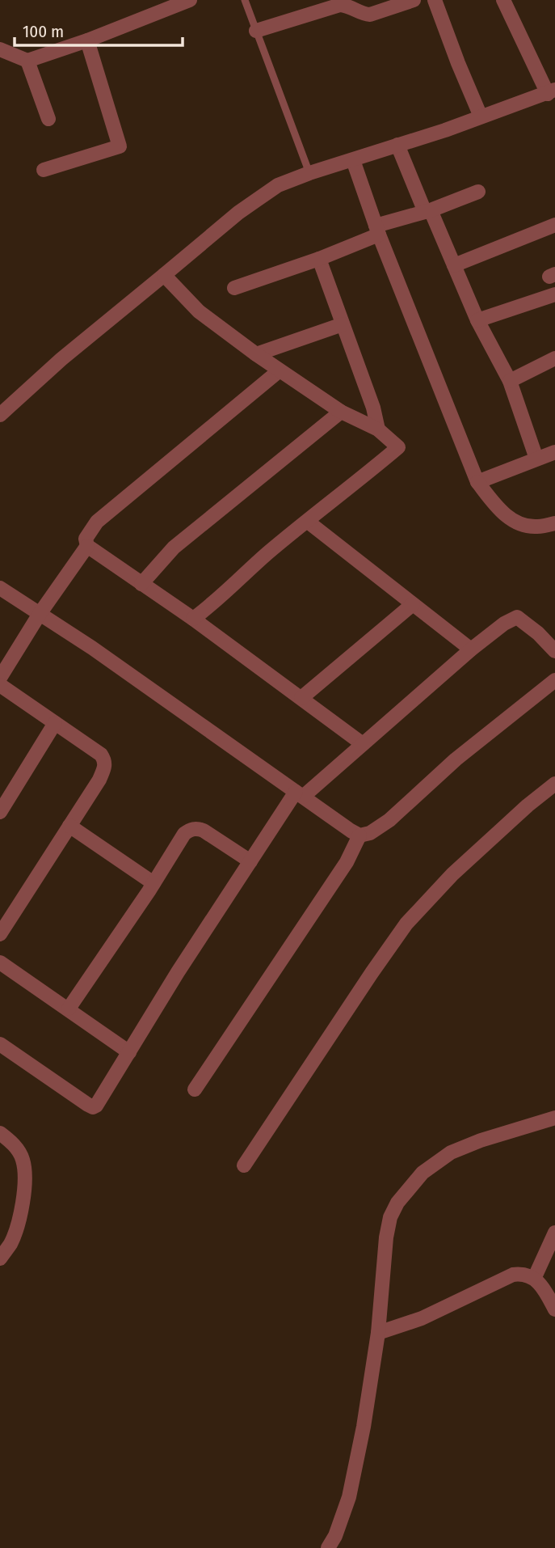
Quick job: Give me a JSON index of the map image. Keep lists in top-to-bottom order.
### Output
{
  "scale_bar": "100 m"
}
